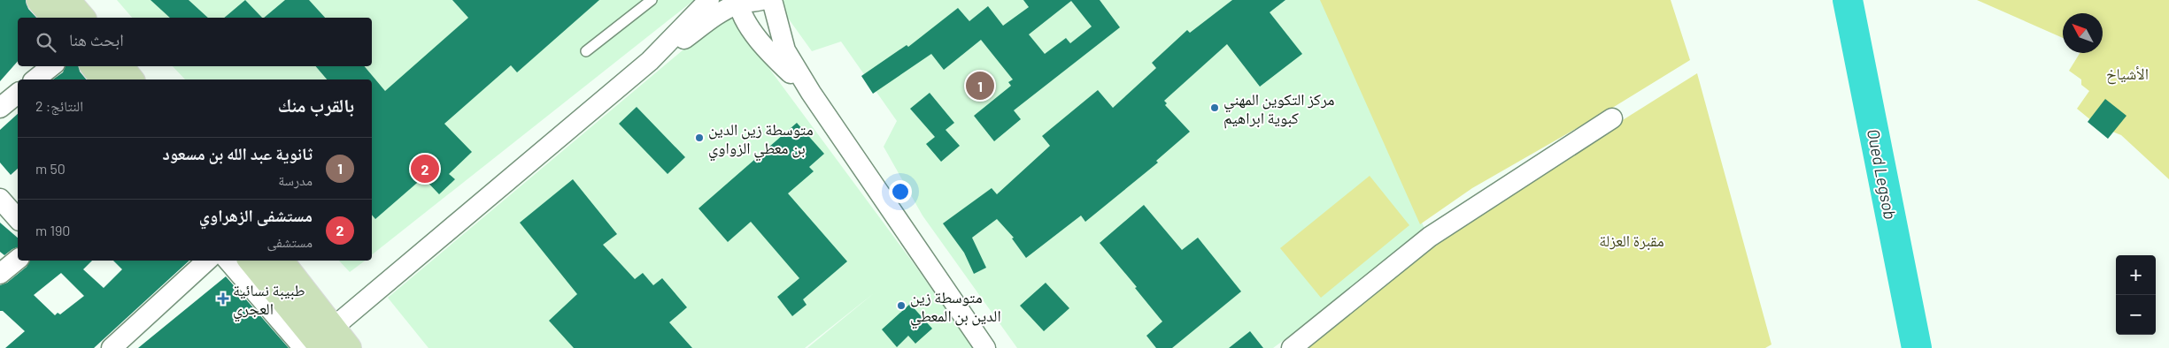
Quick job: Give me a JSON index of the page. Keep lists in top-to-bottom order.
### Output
{
  "water": ["Oued Legsob"],
  "parks": ["الأشياخ", "مقبرة العزلة"],
  "places": {
    "other": ["مركز التكوين المهني كبوية ابراهيم", "متوسطة زين الدين بن معطي الزواوي", "متوسطة زين الدين بن المعطي"],
    "health": ["طبيبة نسائية العجري"]
  },
  "north": "top left",
  "page": {
    "search": "ابحث هنا",
    "pins": ["1", "2"],
    "heading": ["بالقرب منك", "النتائج: 2"],
    "list": [
      {
        "mark": "1",
        "name": "ثانوية عبد الله بن مسعود",
        "note": "مدرسة",
        "value": "50 m"
      },
      {
        "mark": "2",
        "name": "مستشفى الزهراوي",
        "note": "مستشفى",
        "value": "190 m"
      }
    ],
    "map_buttons": ["+", "−"]
  }
}
